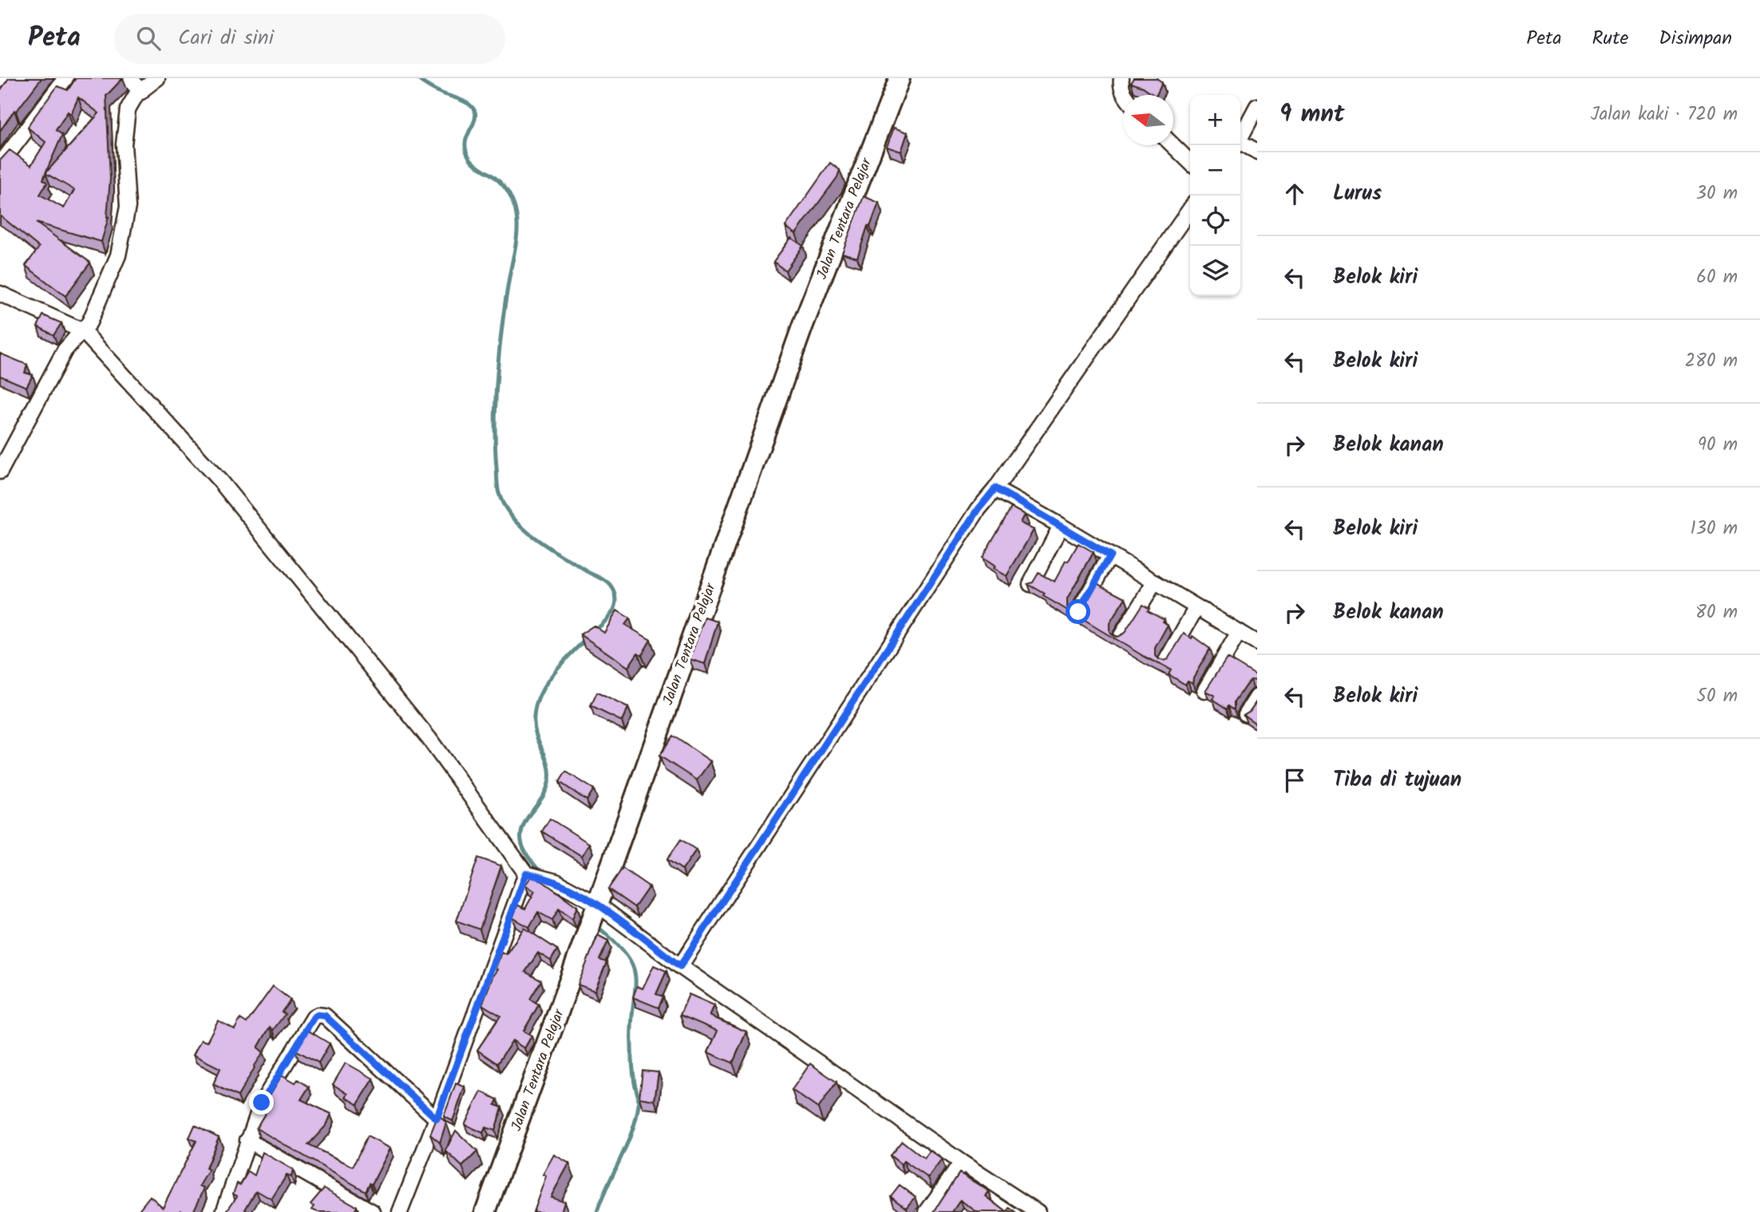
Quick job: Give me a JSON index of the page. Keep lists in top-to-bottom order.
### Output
{
  "streets": {
    "highway": ["Jalan Tentara Pelajar"]
  },
  "north": "left",
  "page": {
    "header": "Peta",
    "search": "Cari di sini",
    "nav": ["Peta", "Rute", "Disimpan"],
    "heading": ["9 mnt", "Jalan kaki · 720 m"],
    "map_buttons": ["+", "−"],
    "list": [
      ["Lurus", "30 m"],
      ["Belok kiri", "60 m"],
      ["Belok kiri", "280 m"],
      ["Belok kanan", "90 m"],
      ["Belok kiri", "130 m"],
      ["Belok kanan", "80 m"],
      ["Belok kiri", "50 m"],
      "Tiba di tujuan"
    ]
  }
}
